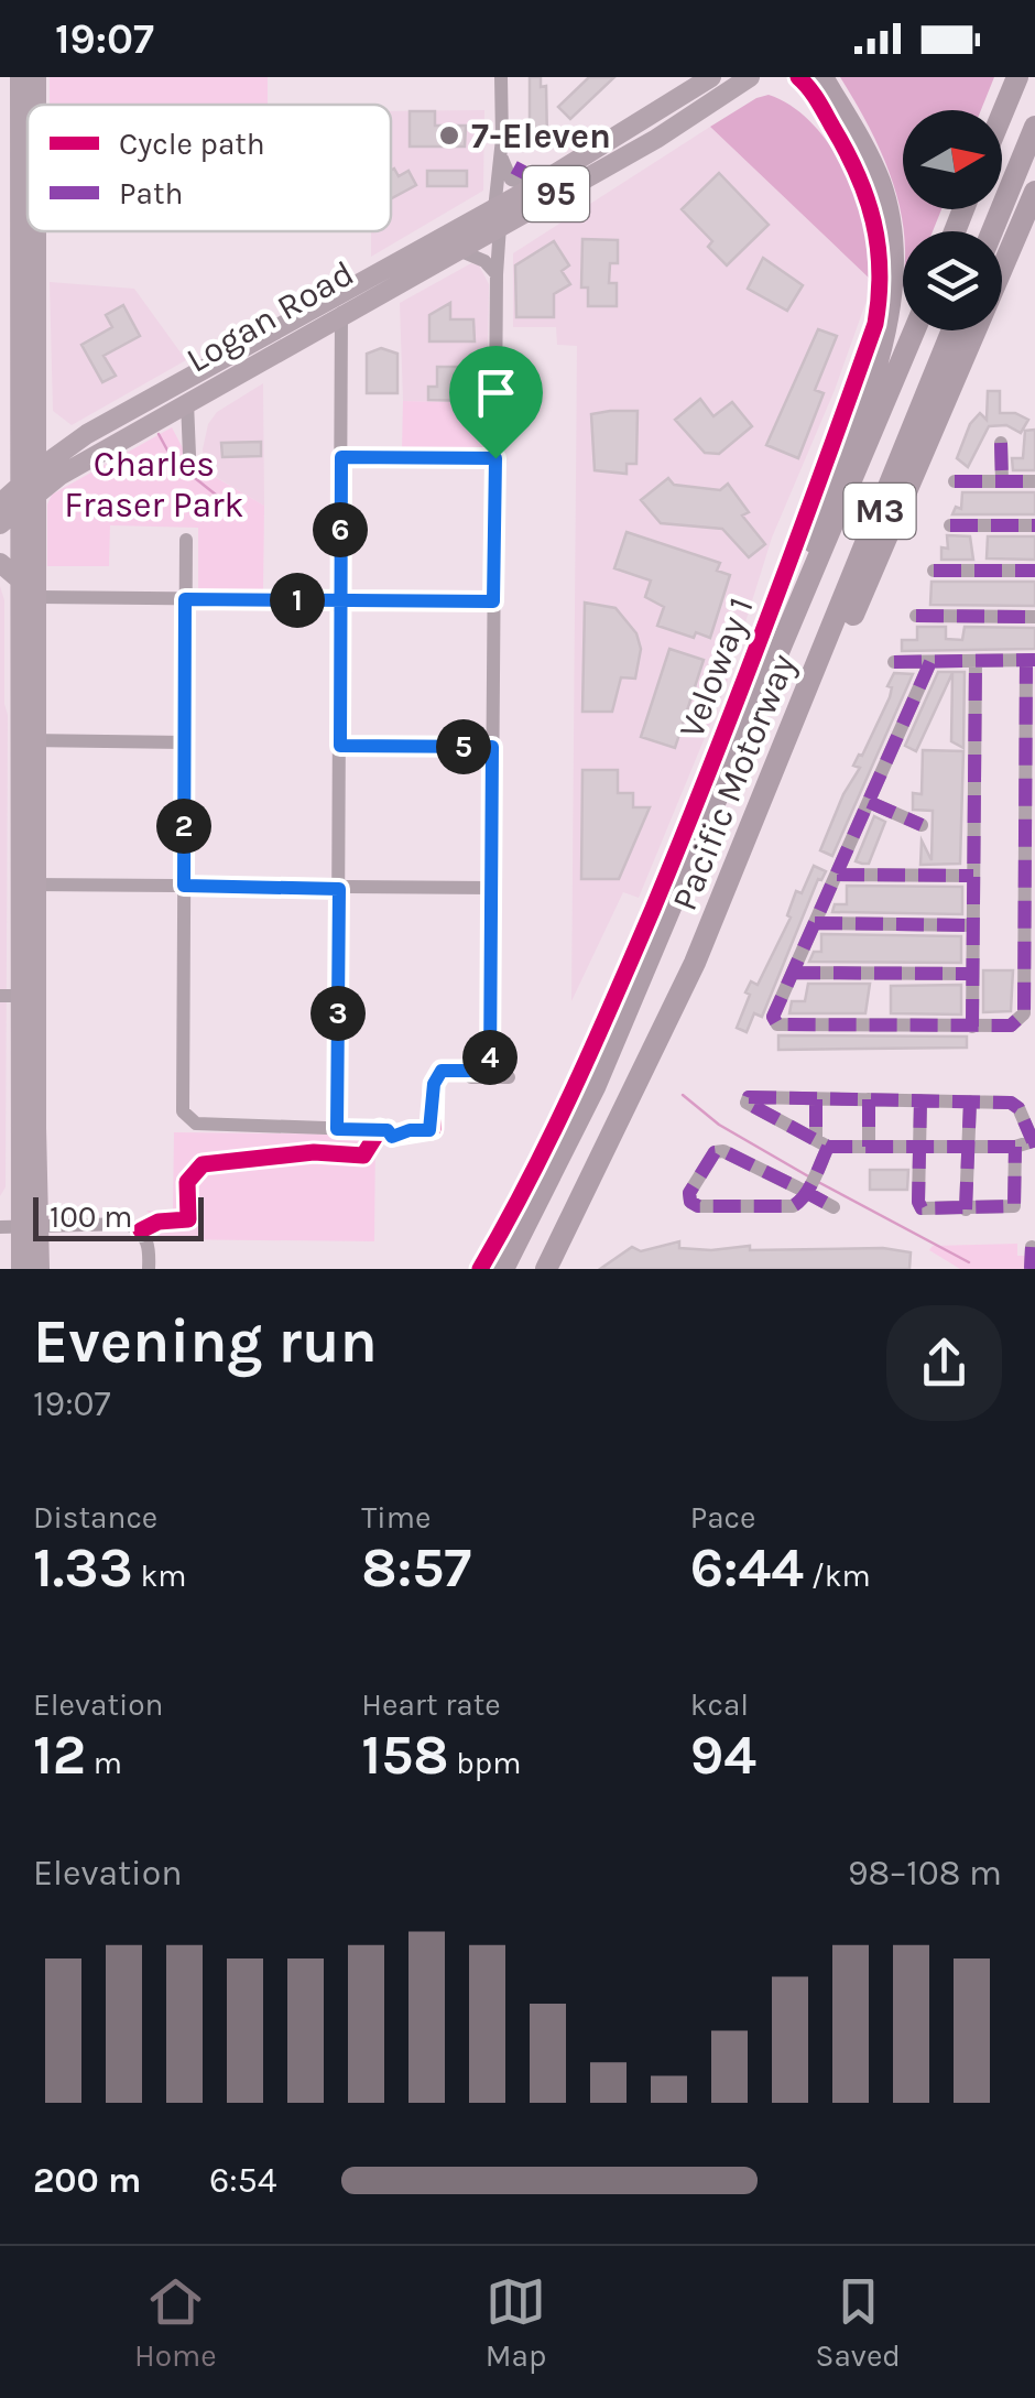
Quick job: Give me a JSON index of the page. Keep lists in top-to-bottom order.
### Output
{
  "streets": {
    "highway": ["M3", "Pacific Motorway"],
    "main road": ["95", "Logan Road"],
    "cycle path": ["Veloway 1"]
  },
  "parks": ["Charles Fraser Park"],
  "places": ["7-Eleven"],
  "legend": ["Cycle path", "Path"],
  "scale_bar": "100 m",
  "north": "right",
  "page": {
    "status": "19:07",
    "pins": [
      "6",
      "1",
      "5",
      "2",
      "3",
      "4"
    ],
    "scale": "100 m",
    "heading": ["Evening run", "19:07"],
    "stats": [
      ["Distance", "1.33 km"],
      ["Time", "8:57"],
      ["Pace", "6:44 /km"],
      ["Elevation", "12 m"],
      ["Heart rate", "158 bpm"],
      ["kcal", "94"]
    ],
    "chart": ["Elevation", "98–108 m"],
    "list": [
      {
        "name": "200 m",
        "note": "6:54"
      }
    ],
    "tabs": ["Home", "Map", "Saved"]
  }
}
